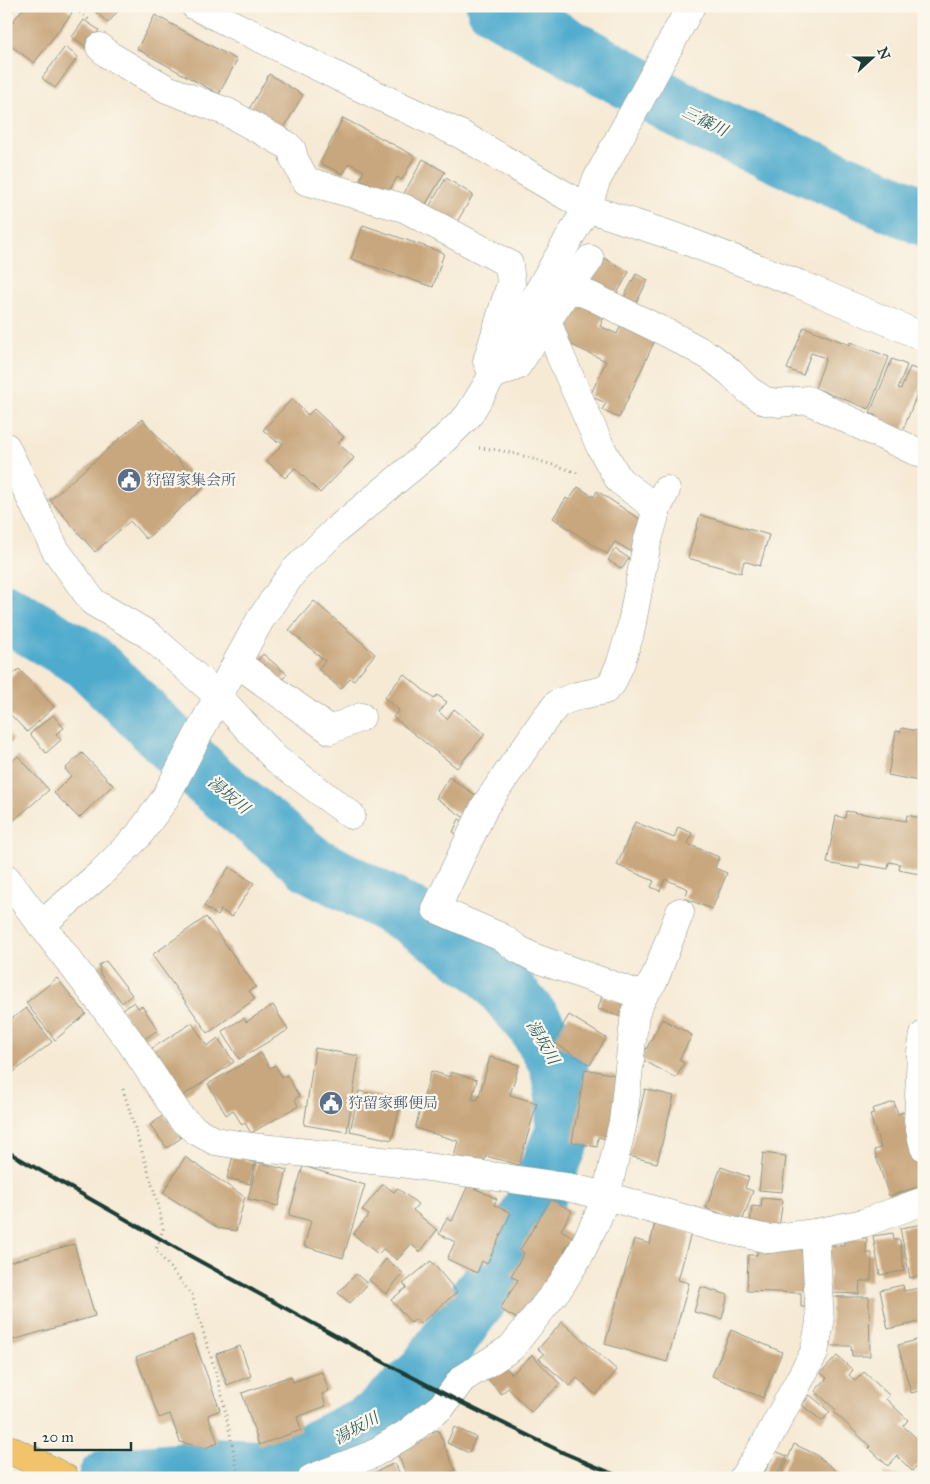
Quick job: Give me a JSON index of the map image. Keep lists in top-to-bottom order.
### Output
{
  "water": ["三篠川", "湯坂川"],
  "places": {
    "public building": ["狩留家集会所", "狩留家郵便局"]
  },
  "scale_bar": "20 m",
  "north": "right"
}
